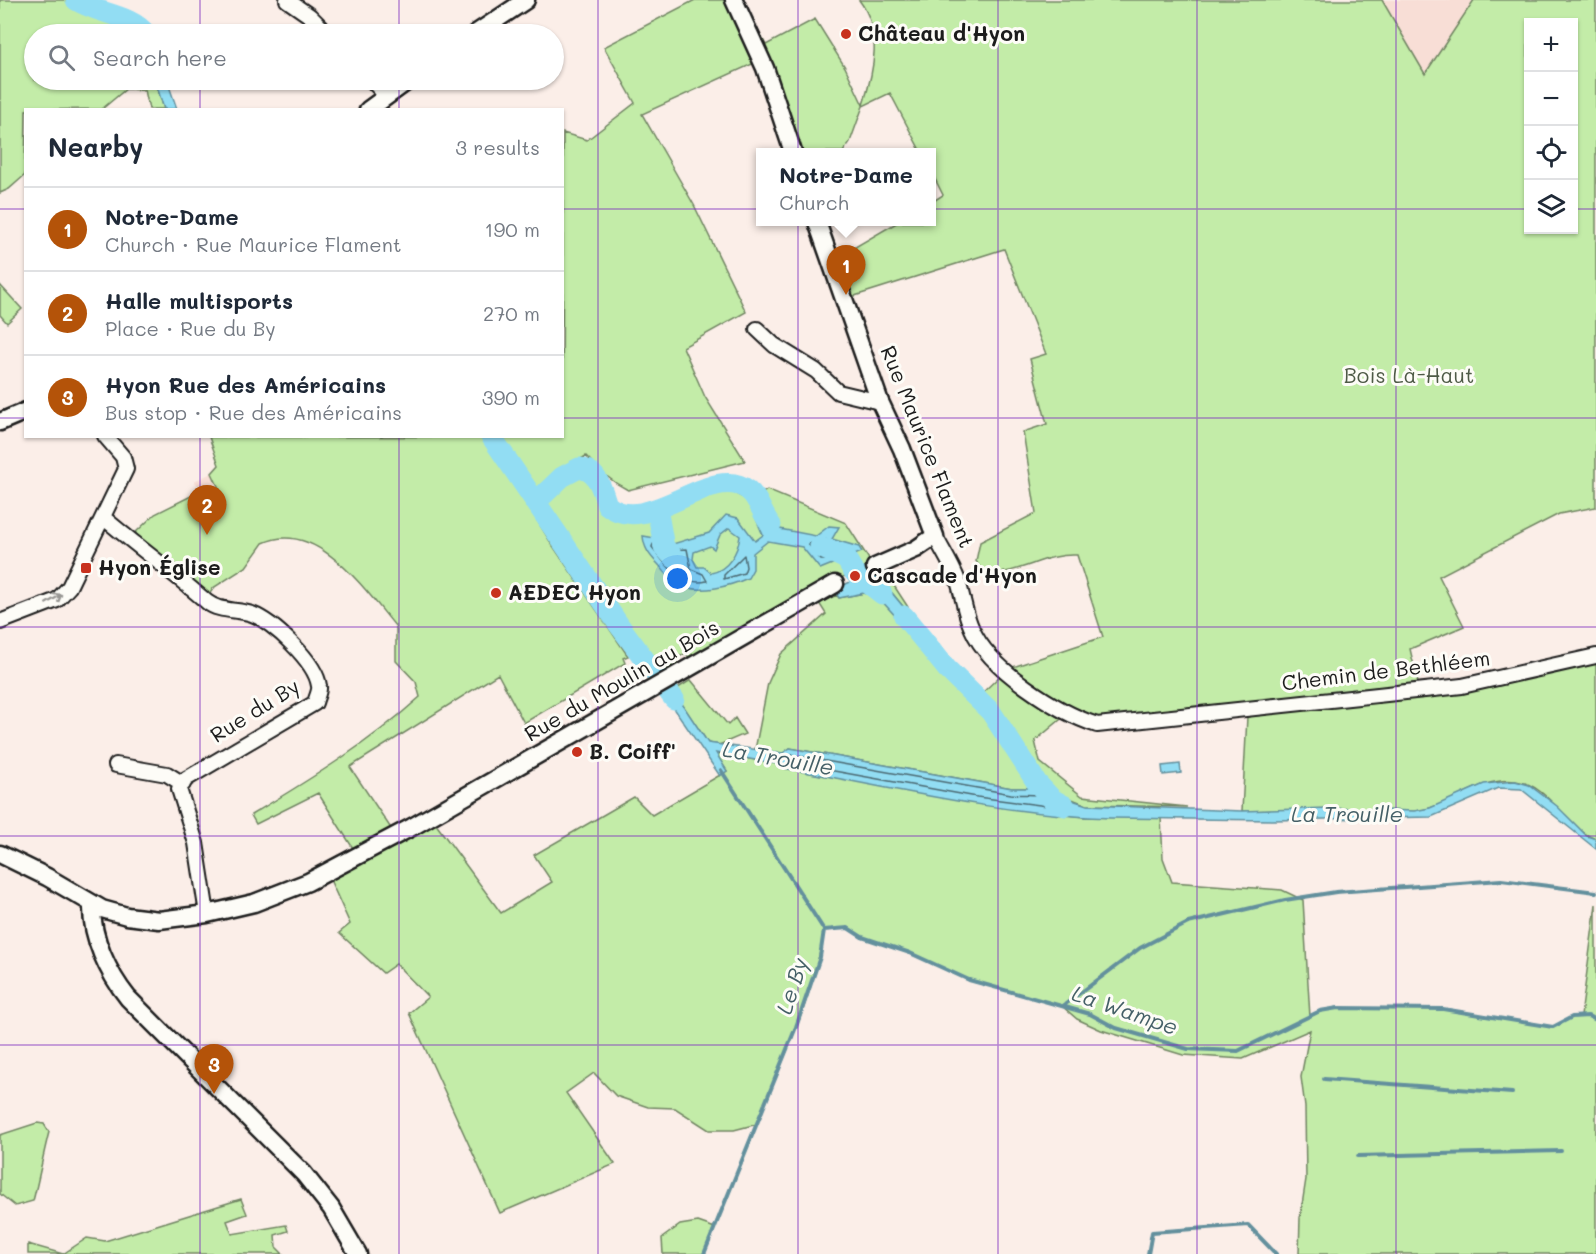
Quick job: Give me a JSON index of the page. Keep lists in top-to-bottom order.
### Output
{
  "streets": {
    "street": [
      "Rue Maurice Flament",
      "Chemin de Bethléem",
      "Rue du Moulin au Bois",
      "Rue du By"
    ]
  },
  "crossings": [
    ["Rue Maurice Flament", "Chemin de Bethléem"]
  ],
  "water": ["La Trouille", "Le By", "La Wampe"],
  "parks": ["Bois Là-Haut"],
  "places": {
    "other": [
      "Château d'Hyon",
      "Cascade d'Hyon",
      "AEDEC Hyon",
      "B. Coiff'"
    ],
    "transit": ["Hyon Église"]
  },
  "page": {
    "map_buttons": ["+", "−"],
    "search": "Search here",
    "heading": ["Nearby", "3 results"],
    "popup": ["Notre-Dame", "Church"],
    "list": [
      {
        "mark": "1",
        "name": "Notre-Dame",
        "note": "Church · Rue Maurice Flament",
        "value": "190 m"
      },
      {
        "mark": "2",
        "name": "Halle multisports",
        "note": "Place · Rue du By",
        "value": "270 m"
      },
      {
        "mark": "3",
        "name": "Hyon Rue des Américains",
        "note": "Bus stop · Rue des Américains",
        "value": "390 m"
      }
    ],
    "pins": ["1", "2", "3"]
  }
}
